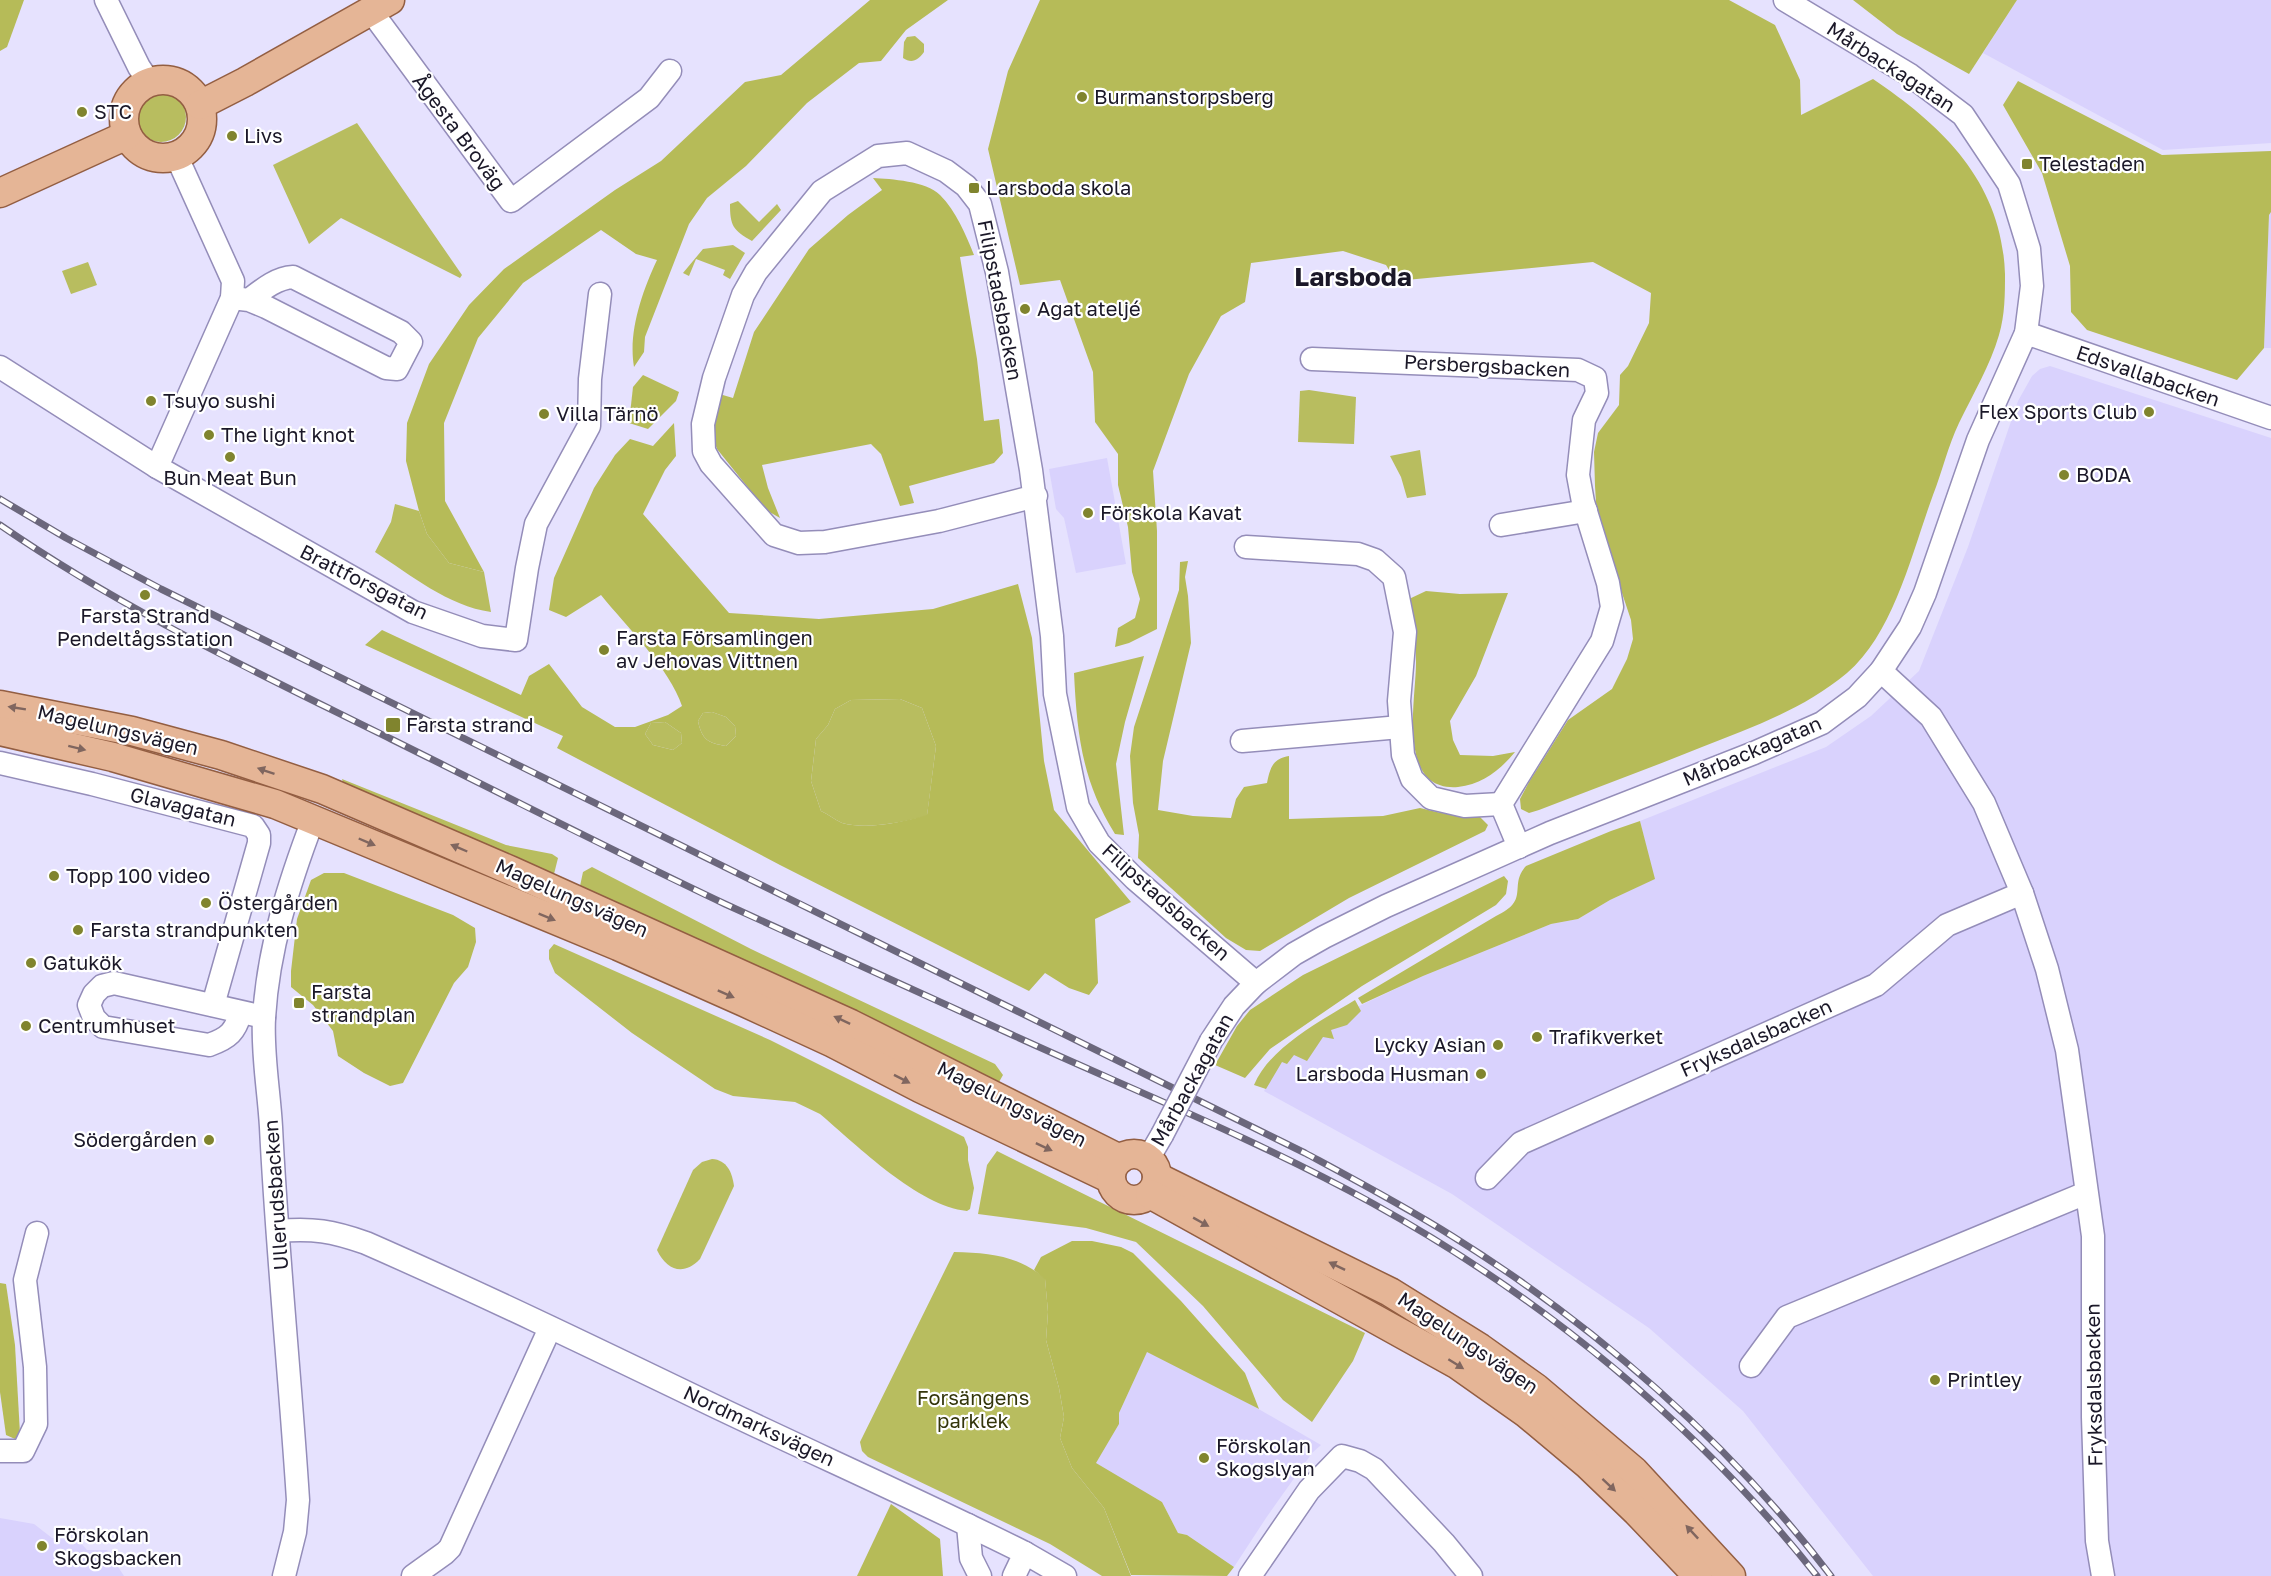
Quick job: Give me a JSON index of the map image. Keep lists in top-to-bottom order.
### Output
{
  "streets": {
    "main road": ["Ågesta Broväg", "Magelungsvägen"],
    "street": [
      "Mårbackagatan",
      "Filipstadsbacken",
      "Persbergsbacken",
      "Edsvallabacken",
      "Brattforsgatan",
      "Glavagatan",
      "Fryksdalsbacken",
      "Ullerudsbacken",
      "Nordmarksvägen"
    ]
  },
  "crossings": [
    ["Mårbackagatan", "Filipstadsbacken"],
    ["Mårbackagatan", "Edsvallabacken"],
    ["Mårbackagatan", "Magelungsvägen"],
    ["Mårbackagatan", "Fryksdalsbacken"],
    ["Magelungsvägen", "Ullerudsbacken"],
    ["Ullerudsbacken", "Nordmarksvägen"]
  ],
  "districts": ["Larsboda"],
  "parks": ["Forsängens parklek"],
  "places": {
    "other": [
      "Burmanstorpsberg",
      "STC",
      "Livs",
      "Agat ateljé",
      "Tsuyo sushi",
      "Flex Sports Club",
      "Villa Tärnö",
      "The light knot",
      "Bun Meat Bun",
      "BODA",
      "Förskola Kavat",
      "Farsta Strand Pendeltågsstation",
      "Farsta Församlingen av Jehovas Vittnen",
      "Topp 100 video",
      "Östergården",
      "Farsta strandpunkten",
      "Gatukök",
      "Centrumhuset",
      "Trafikverket",
      "Lycky Asian",
      "Larsboda Husman",
      "Södergården",
      "Printley",
      "Förskolan Skogslyan",
      "Förskolan Skogsbacken"
    ],
    "transit": [
      "Telestaden",
      "Larsboda skola",
      "Farsta strand",
      "Farsta strandplan"
    ]
  }
}
